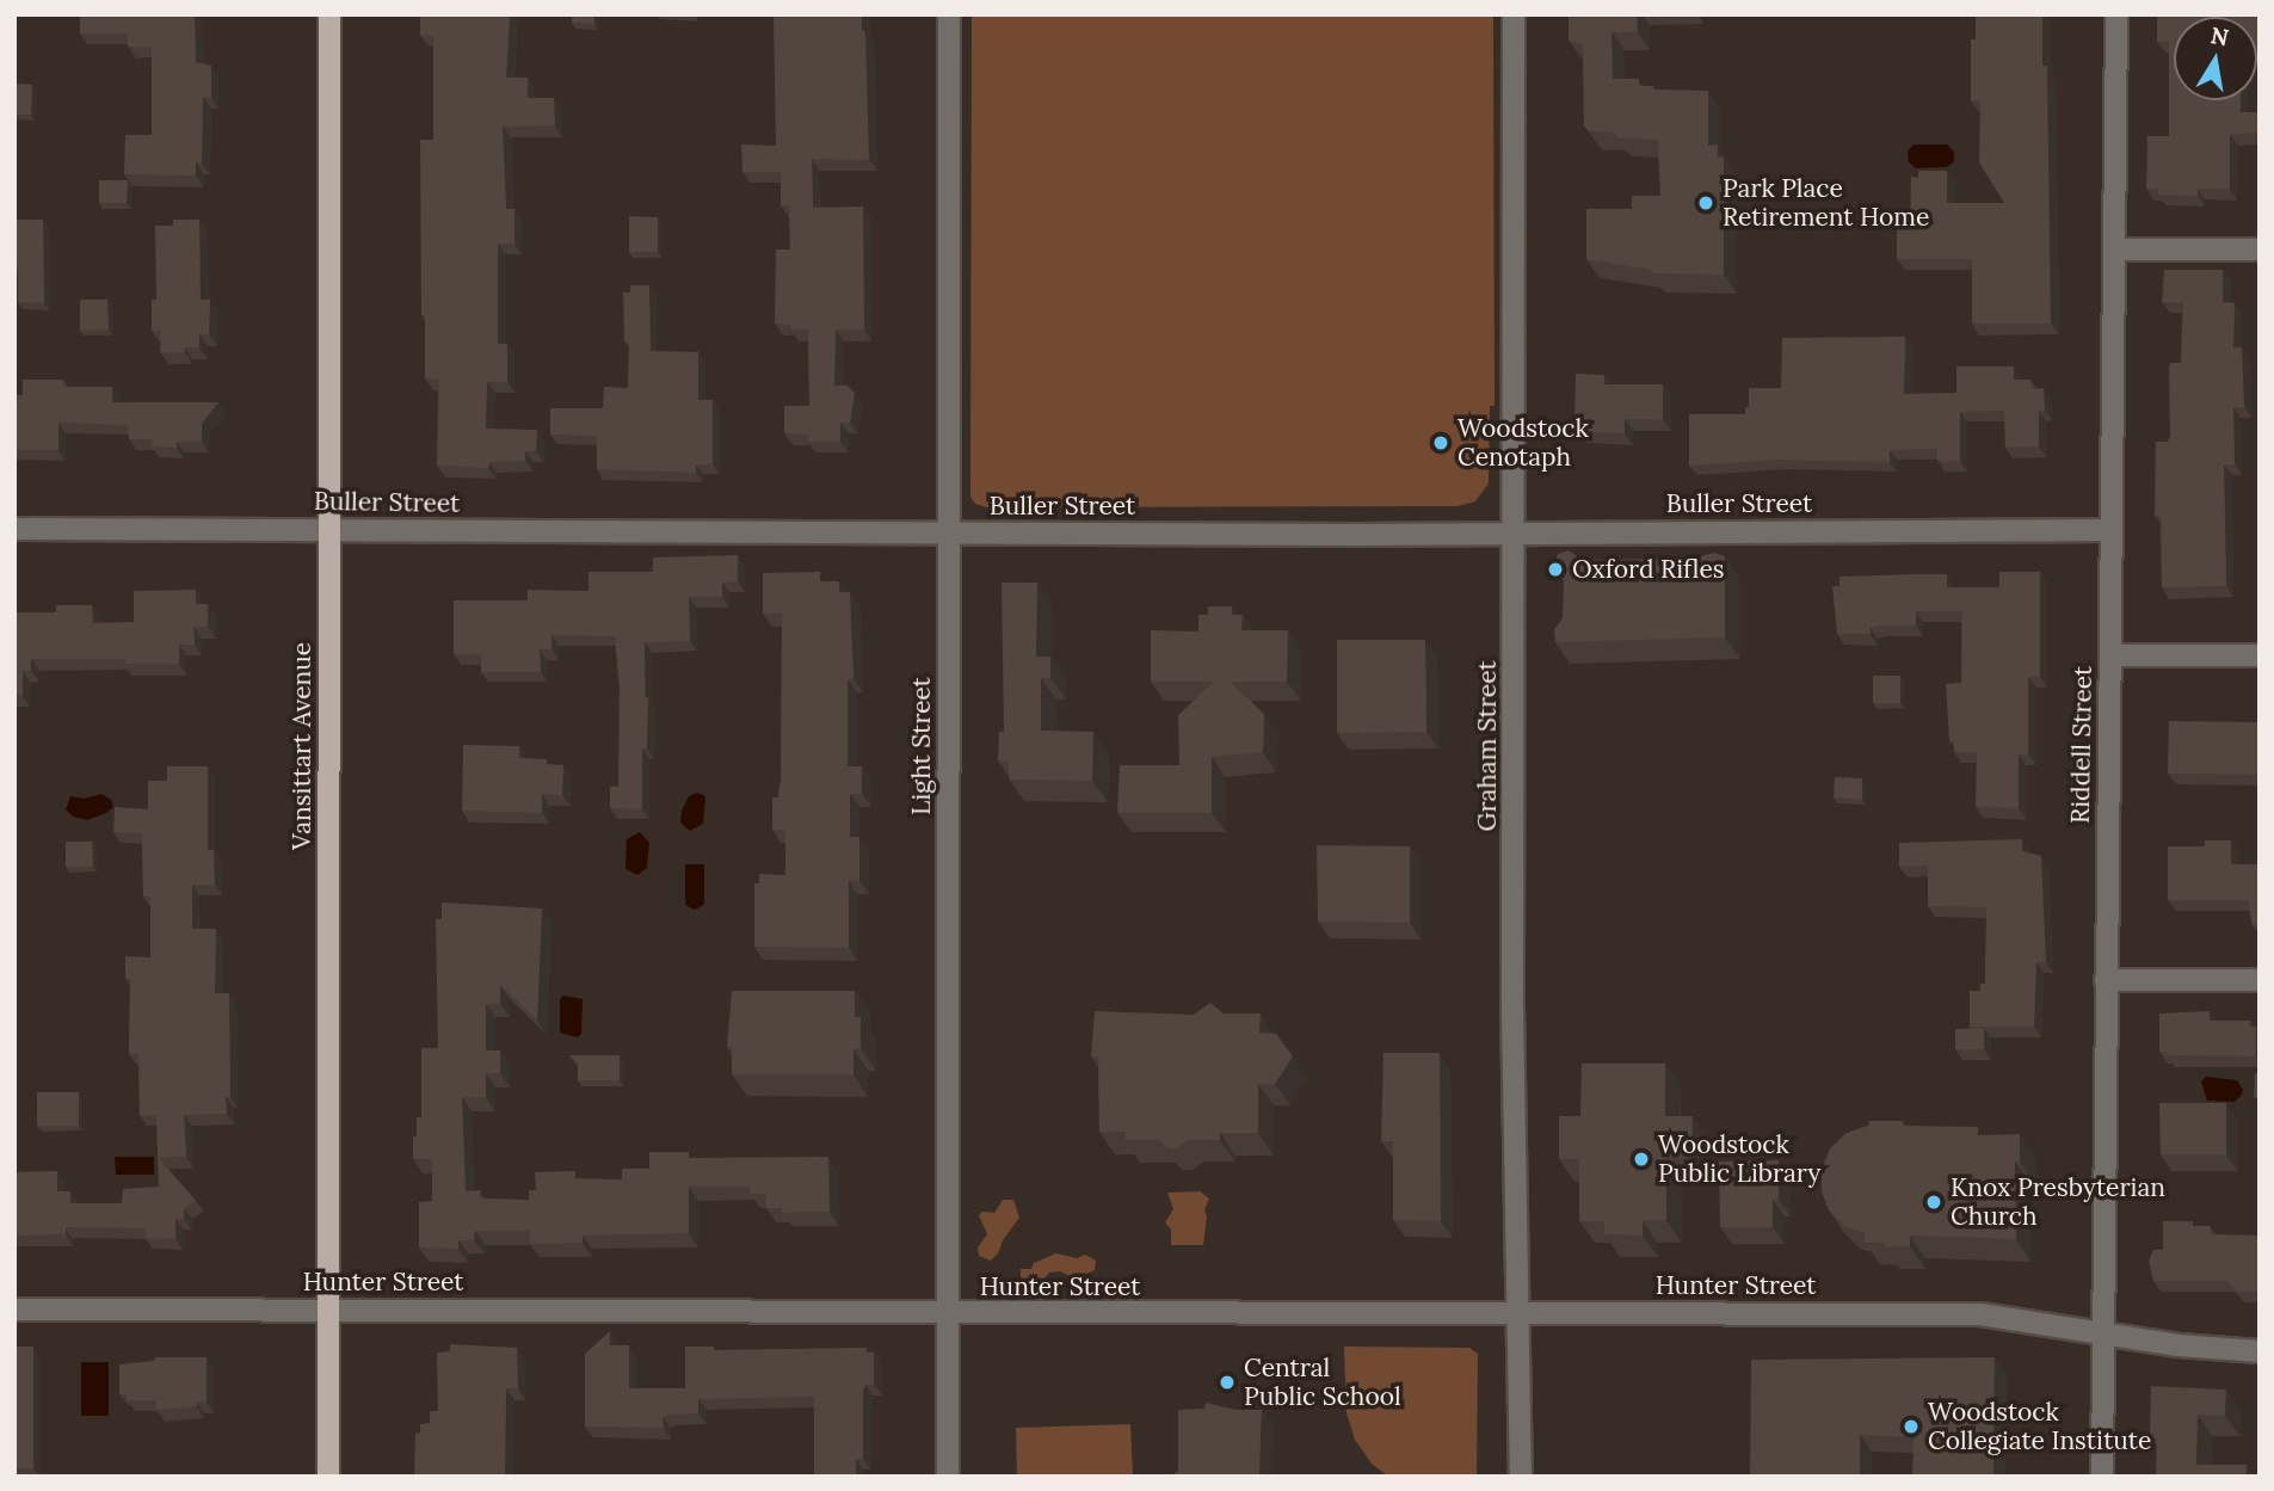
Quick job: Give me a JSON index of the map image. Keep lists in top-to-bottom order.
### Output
{
  "streets": {
    "main road": ["Vansittart Avenue"],
    "street": [
      "Buller Street",
      "Riddell Street",
      "Light Street",
      "Graham Street",
      "Hunter Street"
    ]
  },
  "crossings": [
    ["Buller Street", "Riddell Street"],
    ["Buller Street", "Vansittart Avenue"],
    ["Buller Street", "Light Street"],
    ["Buller Street", "Graham Street"],
    ["Riddell Street", "Hunter Street"],
    ["Vansittart Avenue", "Hunter Street"],
    ["Light Street", "Hunter Street"],
    ["Graham Street", "Hunter Street"]
  ],
  "places": [
    "Park Place Retirement Home",
    "Woodstock Cenotaph",
    "Oxford Rifles",
    "Woodstock Public Library",
    "Knox Presbyterian Church",
    "Central Public School",
    "Woodstock Collegiate Institute"
  ],
  "north": "top"
}
